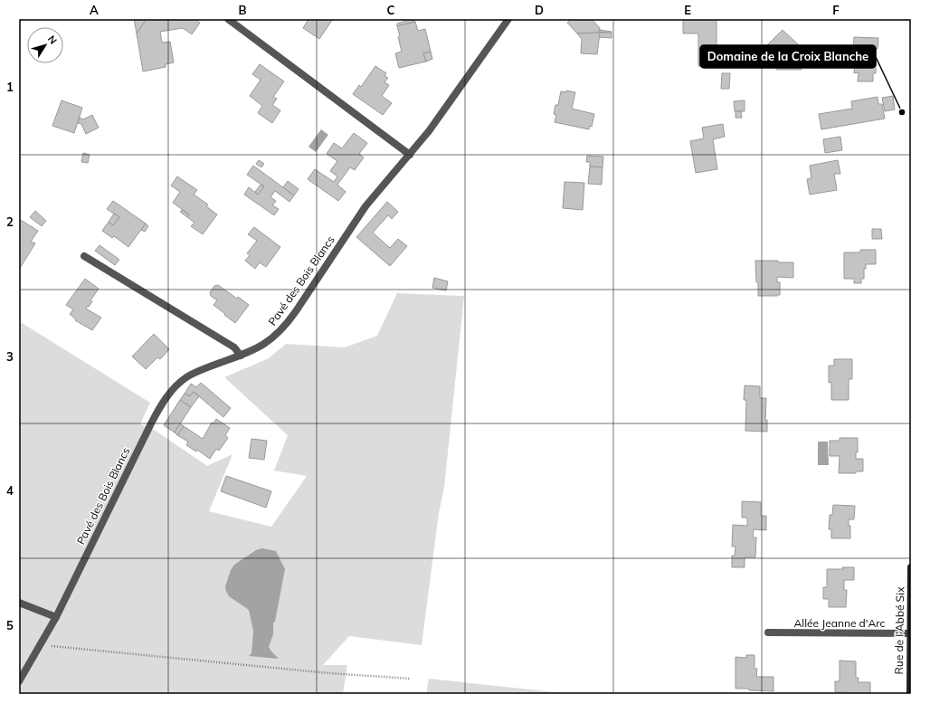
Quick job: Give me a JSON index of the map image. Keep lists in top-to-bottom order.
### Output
{
  "streets": {
    "main road": ["Rue de l'Abbé Six"],
    "street": ["Pavé des Bois Blancs", "Allée Jeanne d'Arc"]
  },
  "crossings": [
    ["Allée Jeanne d'Arc", "Rue de l'Abbé Six"]
  ],
  "places": ["Domaine de la Croix Blanche"],
  "north": "top right",
  "grid": {
    "columns": [
      "A",
      "B",
      "C",
      "D",
      "E",
      "F"
    ],
    "rows": [
      "1",
      "2",
      "3",
      "4",
      "5"
    ]
  }
}
